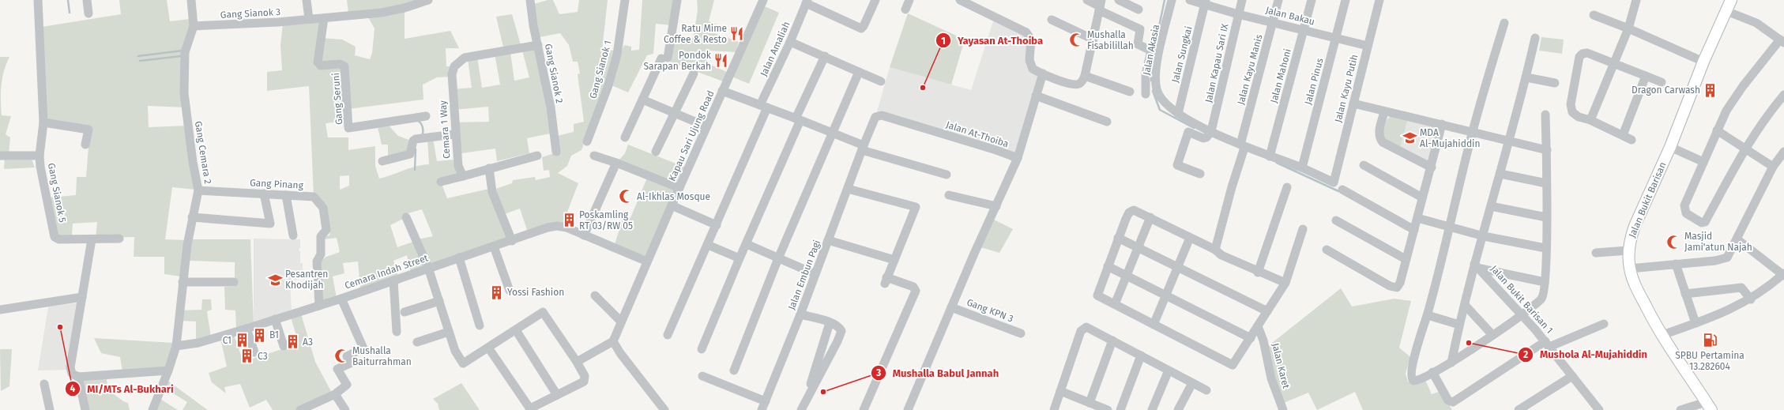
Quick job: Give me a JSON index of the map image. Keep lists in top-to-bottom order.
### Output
{
  "streets": {
    "main road": ["Jalan Bukit Barisan"],
    "street": [
      "Gang Sianok 3",
      "Jalan Bakau",
      "Jalan Amaliah",
      "Jalan Akasia",
      "Jalan Sungkai",
      "Jalan Kapau Sari IX",
      "Gang Sianok 1",
      "Jalan Kayu Manis",
      "Gang Sianok 2",
      "Jalan Mahoni",
      "Jalan Pinus",
      "Jalan Kayu Putih",
      "Gang Seruni",
      "Cemara 1 Way",
      "Jalan At-Thoiba",
      "Kapau Sari Ujung Road",
      "Gang Cemara 2",
      "Gang Pinang",
      "Gang Sianok 5",
      "Cemara Indah Street",
      "Jalan Embun Pagi",
      "Jalan Bukit Barisan 1",
      "Gang KPN 3",
      "Jalan Karet"
    ]
  },
  "crossings": [
    ["Gang Sianok 3", "Gang Seruni"],
    ["Gang Sianok 3", "Gang Cemara 2"],
    ["Jalan Bakau", "Jalan Sungkai"],
    ["Jalan Bakau", "Jalan Kapau Sari IX"],
    ["Jalan Bakau", "Jalan Kayu Manis"],
    ["Jalan Bakau", "Jalan Mahoni"],
    ["Jalan Bakau", "Jalan Pinus"],
    ["Jalan Bakau", "Jalan Kayu Putih"],
    ["Jalan Akasia", "Jalan Sungkai"],
    ["Jalan Akasia", "Jalan Kapau Sari IX"],
    ["Jalan Akasia", "Jalan Kayu Manis"],
    ["Jalan Akasia", "Jalan Mahoni"],
    ["Jalan Akasia", "Jalan Pinus"],
    ["Jalan Akasia", "Jalan Kayu Putih"],
    ["Gang Sianok 2", "Cemara 1 Way"],
    ["Jalan At-Thoiba", "Jalan Embun Pagi"],
    ["Kapau Sari Ujung Road", "Cemara Indah Street"],
    ["Gang Cemara 2", "Gang Pinang"],
    ["Gang Cemara 2", "Cemara Indah Street"],
    ["Gang Pinang", "Cemara Indah Street"]
  ],
  "places": {
    "restaurant": ["Ratu Mime Coffee & Resto", "Pondok Sarapan Berkah"],
    "mosque": [
      "Mushalla Fisabilillah",
      "Al-Ikhlas Mosque",
      "Masjid Jami'atun Najah",
      "Mushalla Baiturrahman"
    ],
    "other": [
      "Yayasan At-Thoiba",
      "MI/MTs Al-Bukhari",
      "Mushola Al-Mujahiddin",
      "Mushalla Babul Jannah"
    ],
    "building": [
      "Dragon Carwash",
      "Poskamling RT 03/RW 05",
      "Yossi Fashion",
      "B1",
      "C1",
      "A3",
      "C3"
    ],
    "school or university": ["MDA Al-Mujahiddin", "Pesantren Khodijah"],
    "fuel station": ["SPBU Pertamina 13.282604"]
  }
}
